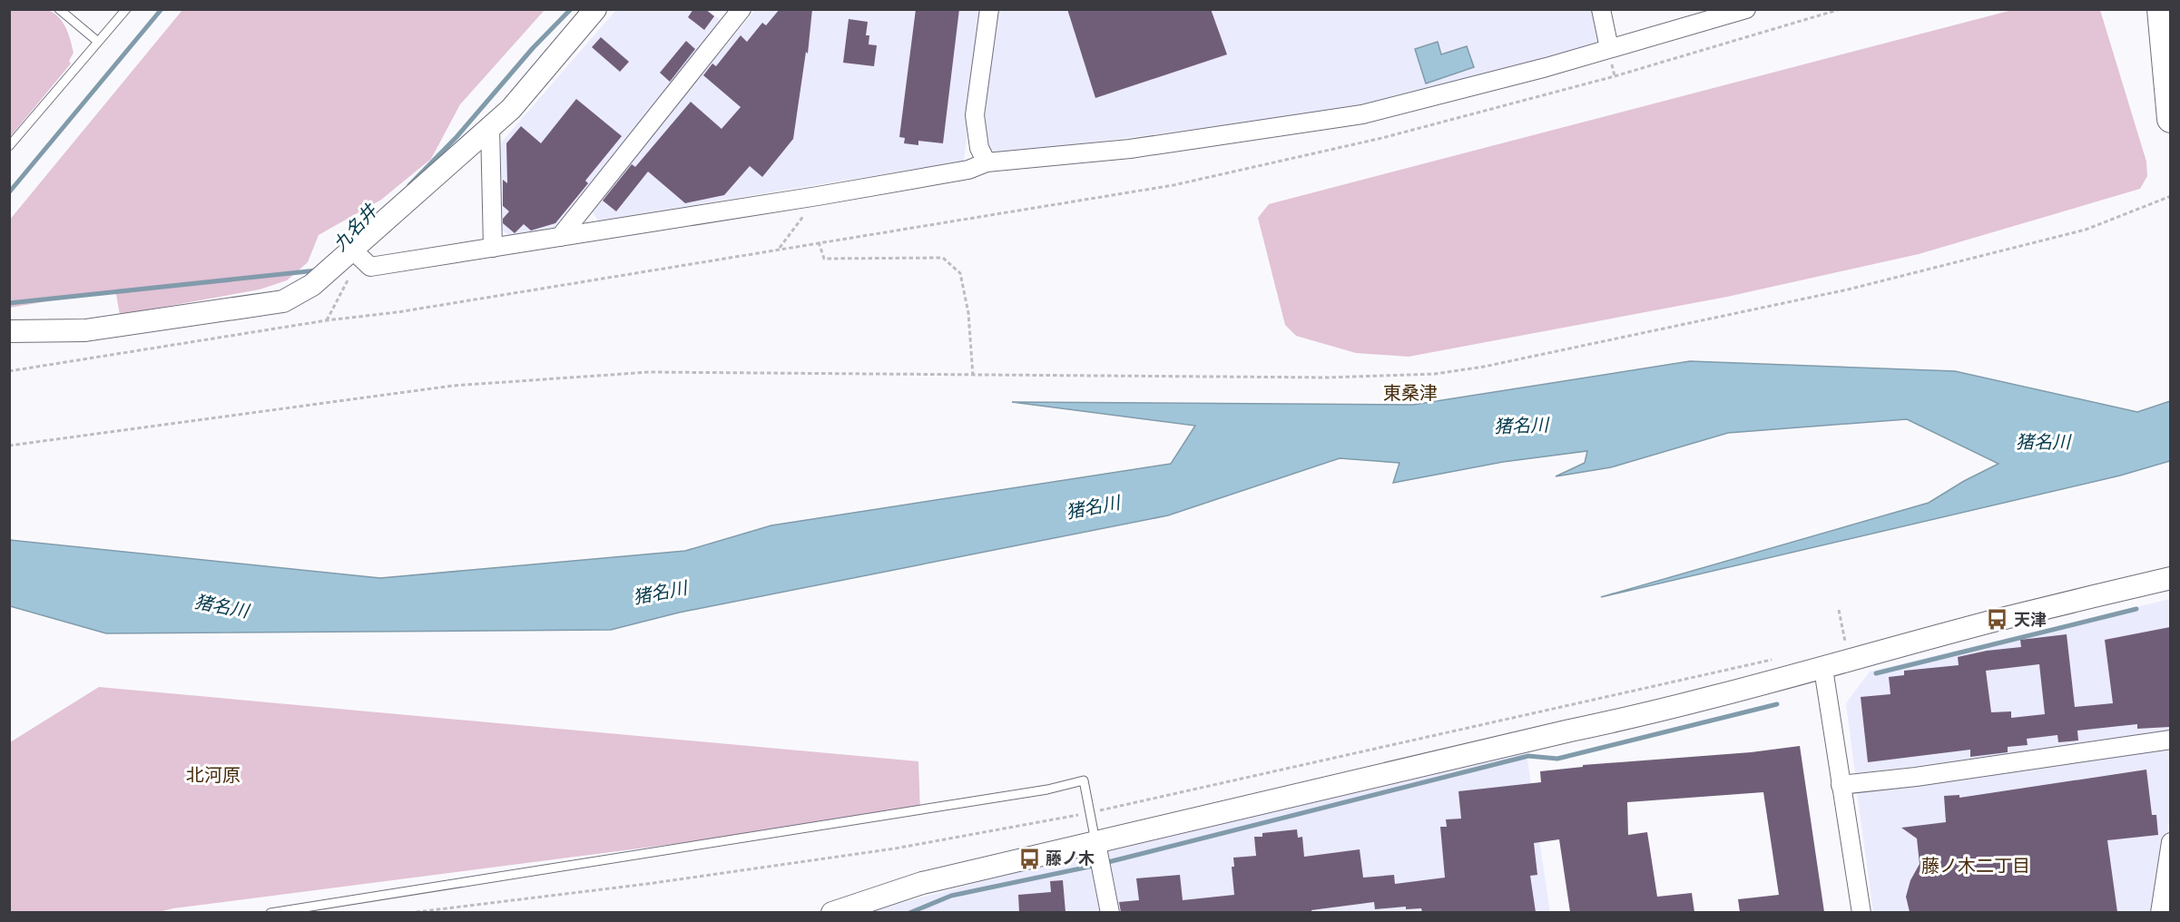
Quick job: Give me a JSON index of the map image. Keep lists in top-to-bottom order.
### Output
{
  "districts": ["東桑津", "北河原", "藤ノ木二丁目"],
  "water": ["九名井", "猪名川"],
  "places": {
    "bus stop": ["天津", "藤ノ木"]
  }
}
